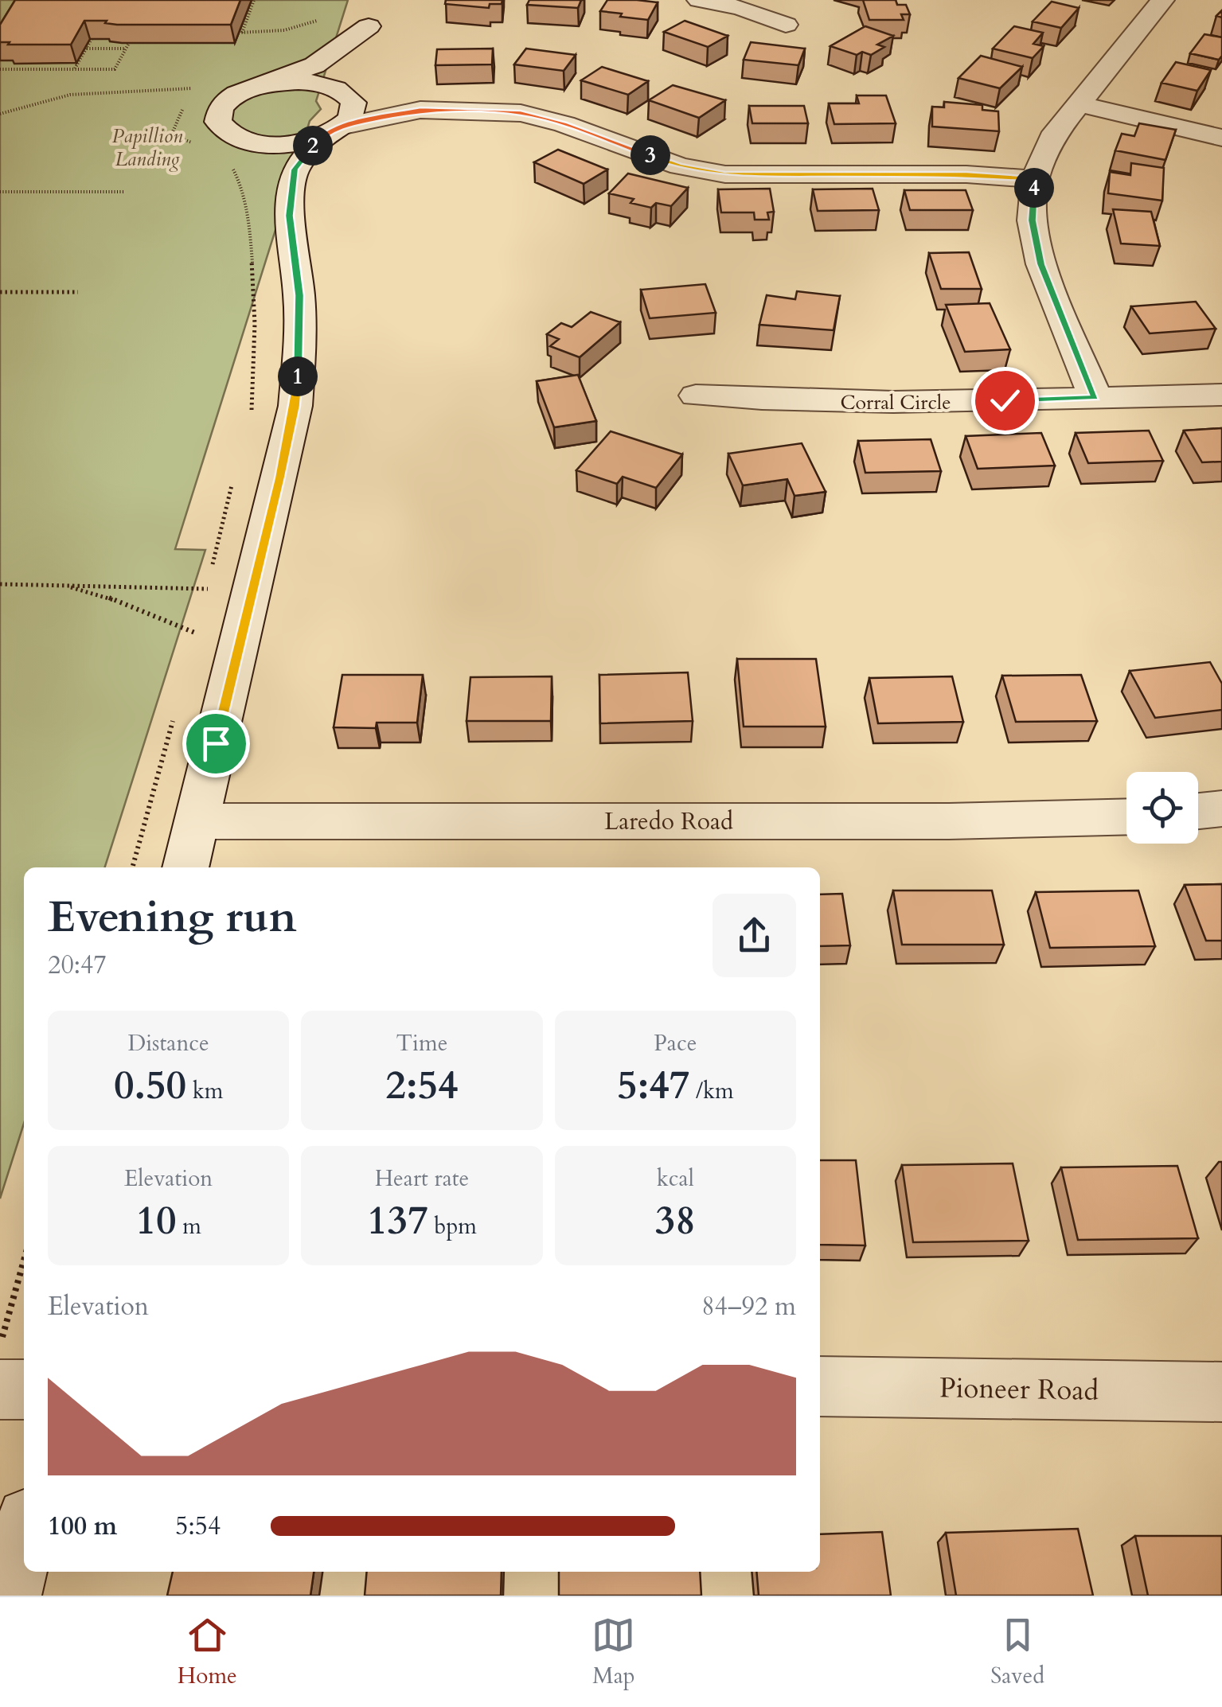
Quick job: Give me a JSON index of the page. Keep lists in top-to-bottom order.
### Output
{
  "streets": {
    "street": ["Corral Circle", "Laredo Road", "Pioneer Road"]
  },
  "parks": ["Papillion Landing"],
  "page": {
    "pins": [
      "2",
      "3",
      "4",
      "1"
    ],
    "heading": ["Evening run", "20:47"],
    "stats": [
      ["Distance", "0.50 km"],
      ["Time", "2:54"],
      ["Pace", "5:47 /km"],
      ["Elevation", "10 m"],
      ["Heart rate", "137 bpm"],
      ["kcal", "38"]
    ],
    "chart": ["Elevation", "84–92 m"],
    "list": [
      {
        "name": "100 m",
        "note": "5:54"
      }
    ],
    "tabs": ["Home", "Map", "Saved"]
  }
}
